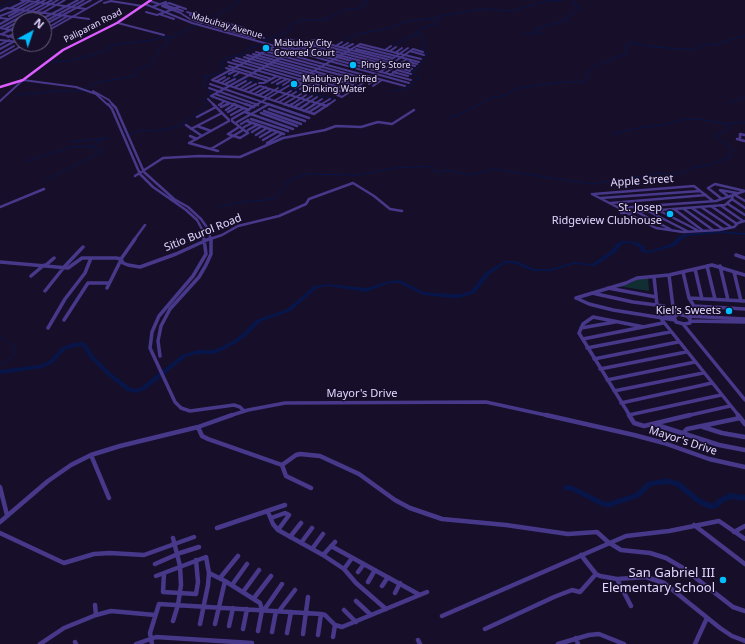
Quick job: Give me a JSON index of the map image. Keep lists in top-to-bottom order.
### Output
{
  "streets": {
    "main road": ["Paliparan Road"],
    "street": [
      "Mabuhay Avenue",
      "Apple Street",
      "Sitio Burol Road",
      "Mayor's Drive"
    ]
  },
  "crossings": [
    ["Paliparan Road", "Mabuhay Avenue"]
  ],
  "places": [
    "Mabuhay City Covered Court",
    "Ping's Store",
    "Mabuhay Purified Drinking Water",
    "St. Josep Ridgeview Clubhouse",
    "Kiel's Sweets",
    "San Gabriel III Elementary School"
  ],
  "north": "top right"
}
